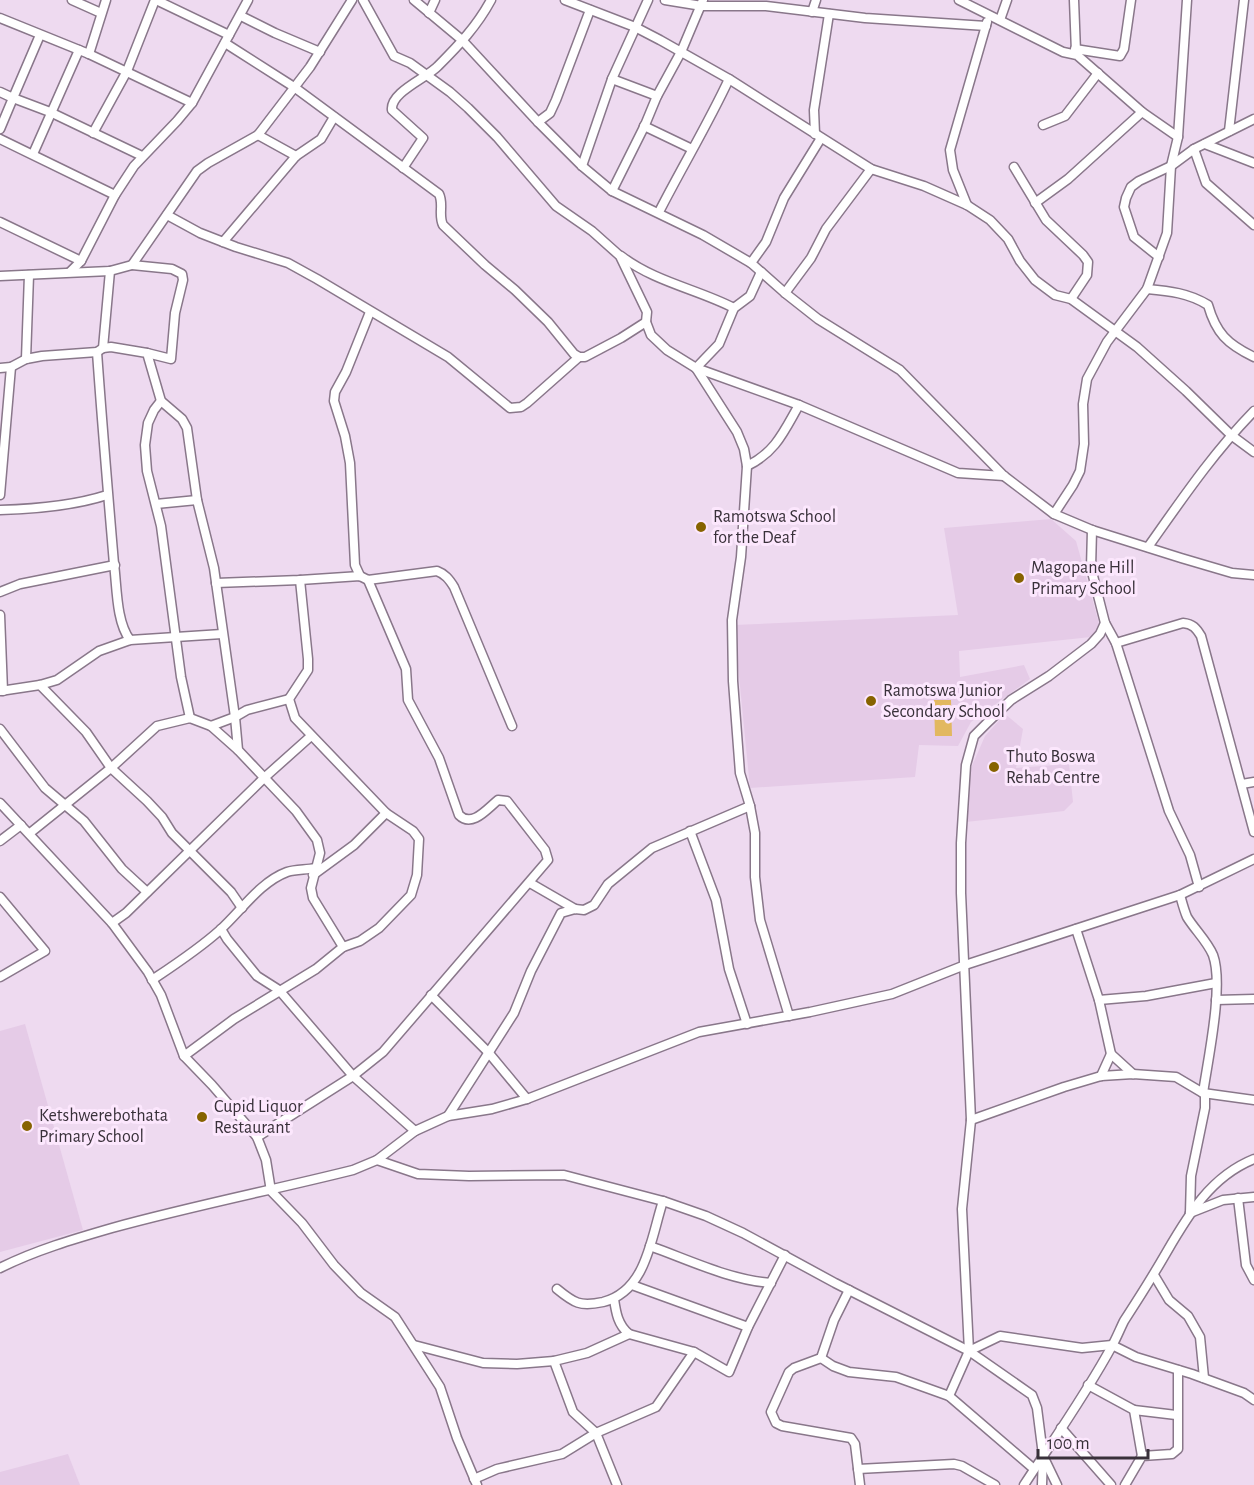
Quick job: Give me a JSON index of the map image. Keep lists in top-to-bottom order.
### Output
{
  "places": [
    "Ramotswa School for the Deaf",
    "Magopane Hill Primary School",
    "Ramotswa Junior Secondary School",
    "Thuto Boswa Rehab Centre",
    "Cupid Liquor Restaurant",
    "Ketshwerebothata Primary School"
  ],
  "scale_bar": "100 m"
}
